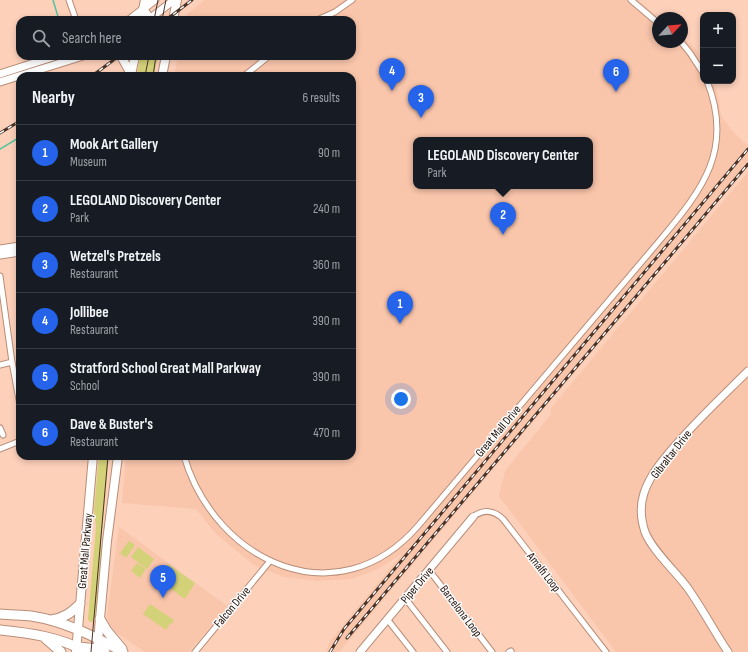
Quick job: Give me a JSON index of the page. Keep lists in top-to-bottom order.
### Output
{
  "streets": {
    "main road": ["Great Mall Parkway"],
    "street": [
      "Great Mall Drive",
      "Gibraltar Drive",
      "Amalfi Loop",
      "Piper Drive",
      "Falcon Drive",
      "Barcelona Loop"
    ]
  },
  "crossings": [
    ["Great Mall Drive", "Falcon Drive"],
    ["Amalfi Loop", "Piper Drive"],
    ["Piper Drive", "Barcelona Loop"]
  ],
  "north": "top right",
  "page": {
    "map_buttons": ["+", "−"],
    "search": "Search here",
    "pins": [
      "4",
      "6",
      "3",
      "2",
      "1",
      "5"
    ],
    "heading": ["Nearby", "6 results"],
    "list": [
      {
        "mark": "1",
        "name": "Mook Art Gallery",
        "note": "Museum",
        "value": "90 m"
      },
      {
        "mark": "2",
        "name": "LEGOLAND Discovery Center",
        "note": "Park",
        "value": "240 m"
      },
      {
        "mark": "3",
        "name": "Wetzel's Pretzels",
        "note": "Restaurant",
        "value": "360 m"
      },
      {
        "mark": "4",
        "name": "Jollibee",
        "note": "Restaurant",
        "value": "390 m"
      },
      {
        "mark": "5",
        "name": "Stratford School Great Mall Parkway",
        "note": "School",
        "value": "390 m"
      },
      {
        "mark": "6",
        "name": "Dave & Buster's",
        "note": "Restaurant",
        "value": "470 m"
      }
    ],
    "popup": ["LEGOLAND Discovery Center", "Park"]
  }
}
